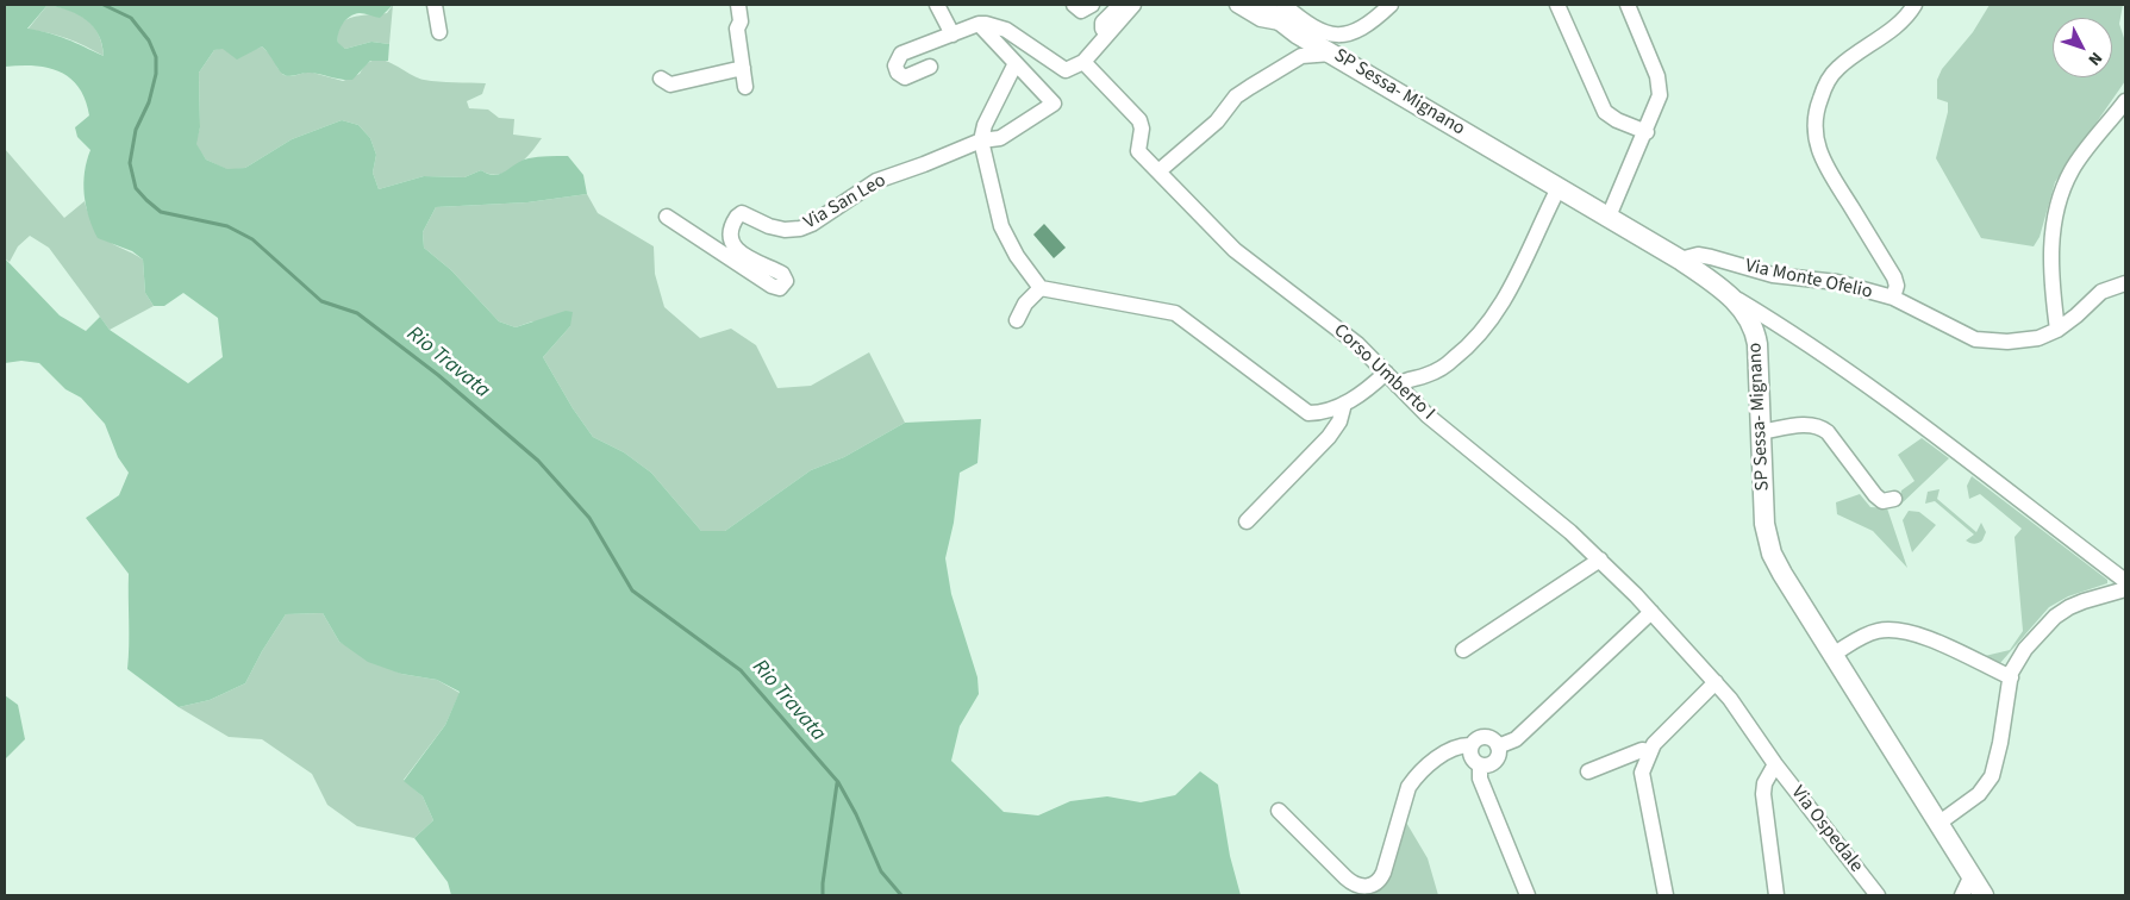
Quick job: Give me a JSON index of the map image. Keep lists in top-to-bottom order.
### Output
{
  "streets": {
    "street": [
      "SP Sessa- Mignano",
      "Via San Leo",
      "Via Monte Ofelio",
      "Corso Umberto I",
      "Via Ospedale"
    ]
  },
  "crossings": [
    ["SP Sessa- Mignano", "Via Monte Ofelio"],
    ["Corso Umberto I", "Via Ospedale"]
  ],
  "water": ["Rio Travata"],
  "north": "bottom right"
}
